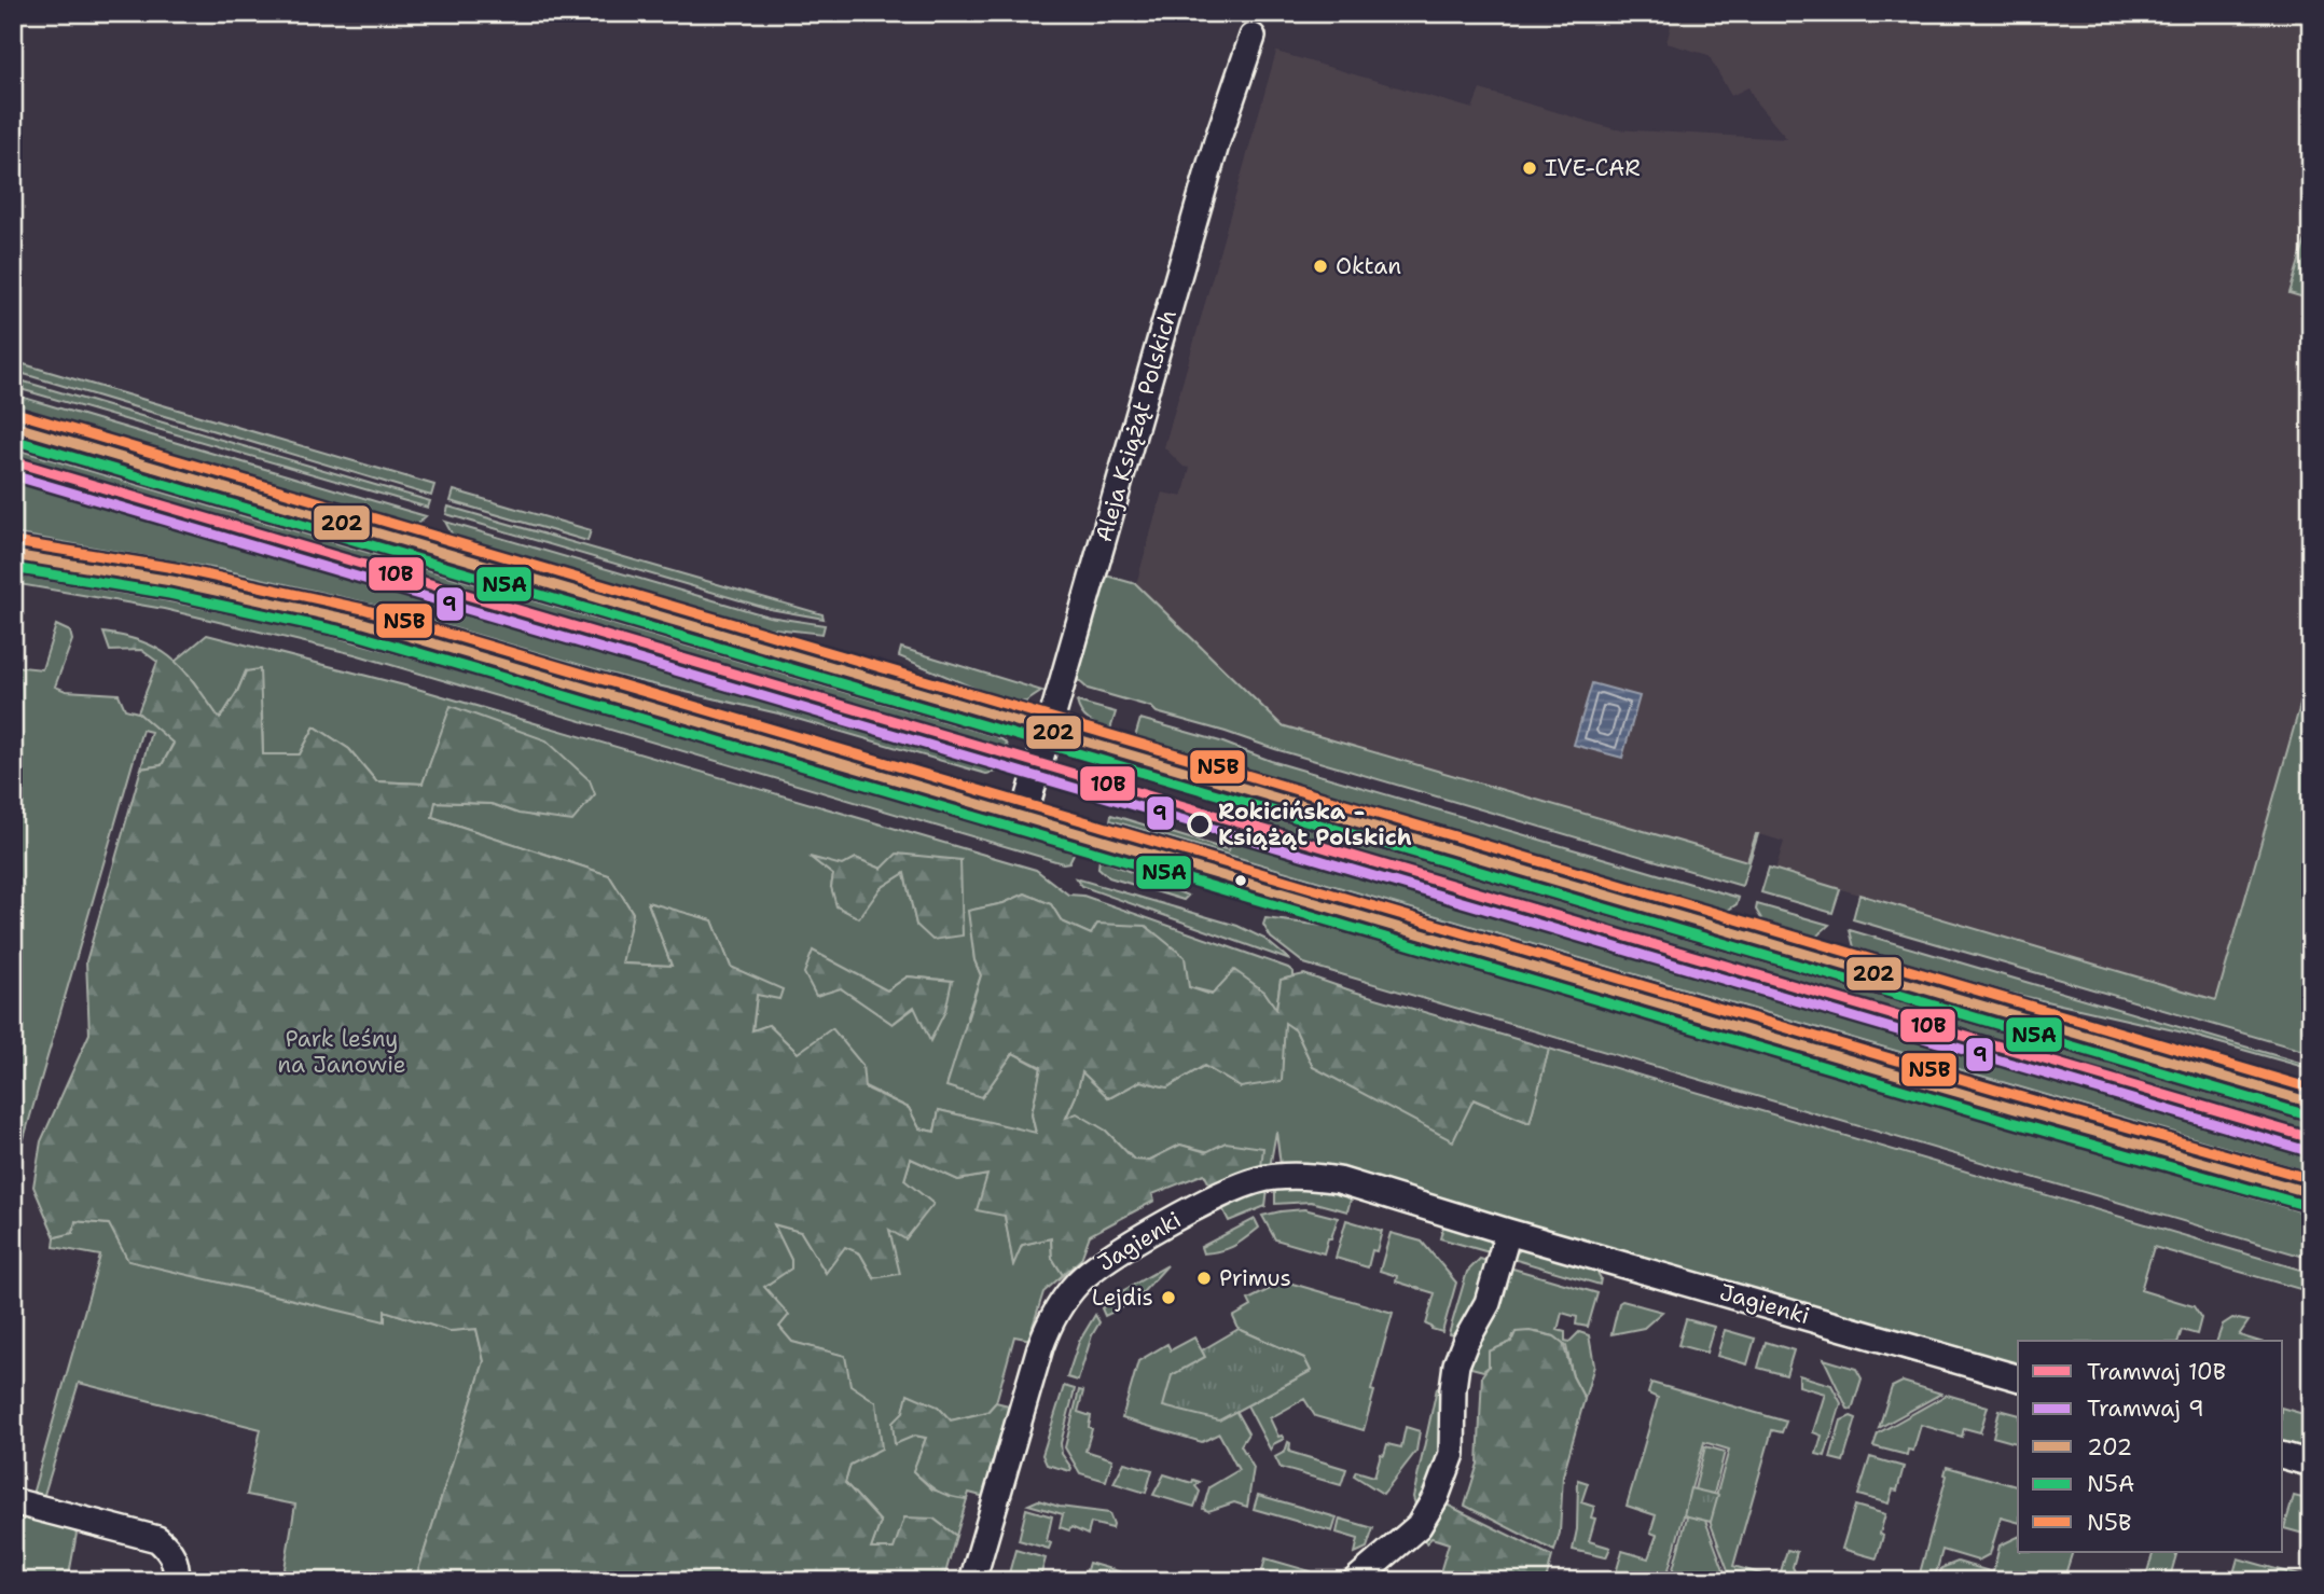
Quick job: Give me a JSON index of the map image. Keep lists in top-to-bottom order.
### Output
{
  "streets": {
    "street": ["Aleja Książąt Polskich", "Jagienki"]
  },
  "parks": ["Park leśny na Janowie"],
  "places": [
    "IVE-CAR",
    "Oktan",
    "Rokicińska - Książąt Polskich",
    "Primus",
    "Lejdis"
  ],
  "lines": [
    "transit line N5B",
    "transit line 202",
    "transit line N5A",
    "tram line 10B",
    "tram line 9"
  ],
  "legend": [
    "Tramwaj 10B",
    "Tramwaj 9",
    "202",
    "N5A",
    "N5B"
  ]
}
